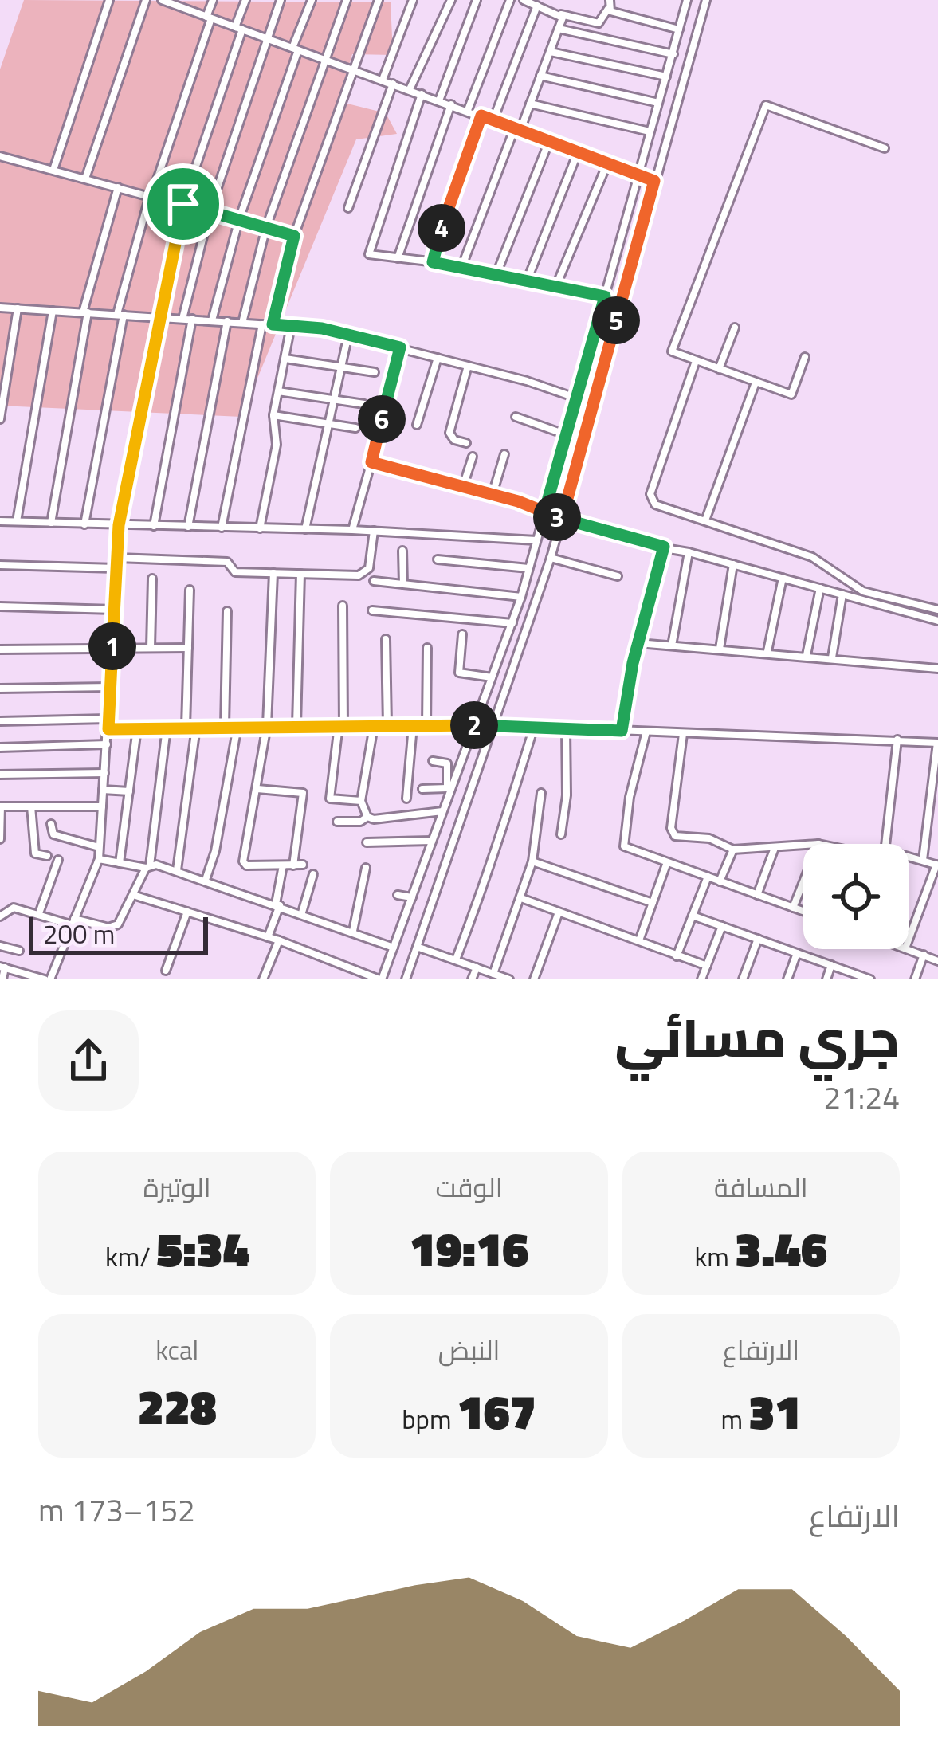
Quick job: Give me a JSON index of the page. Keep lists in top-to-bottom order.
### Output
{
  "scale_bar": "200 m",
  "page": {
    "pins": [
      "4",
      "5",
      "6",
      "3",
      "1",
      "2"
    ],
    "scale": "200 m",
    "heading": ["جري مسائي", "21:24"],
    "stats": [
      ["المسافة", "3.46 km"],
      ["الوقت", "19:16"],
      ["الوتيرة", "5:34 /km"],
      ["الارتفاع", "31 m"],
      ["النبض", "167 bpm"],
      ["kcal", "228"]
    ],
    "chart": ["الارتفاع", "152–173 m"]
  }
}
